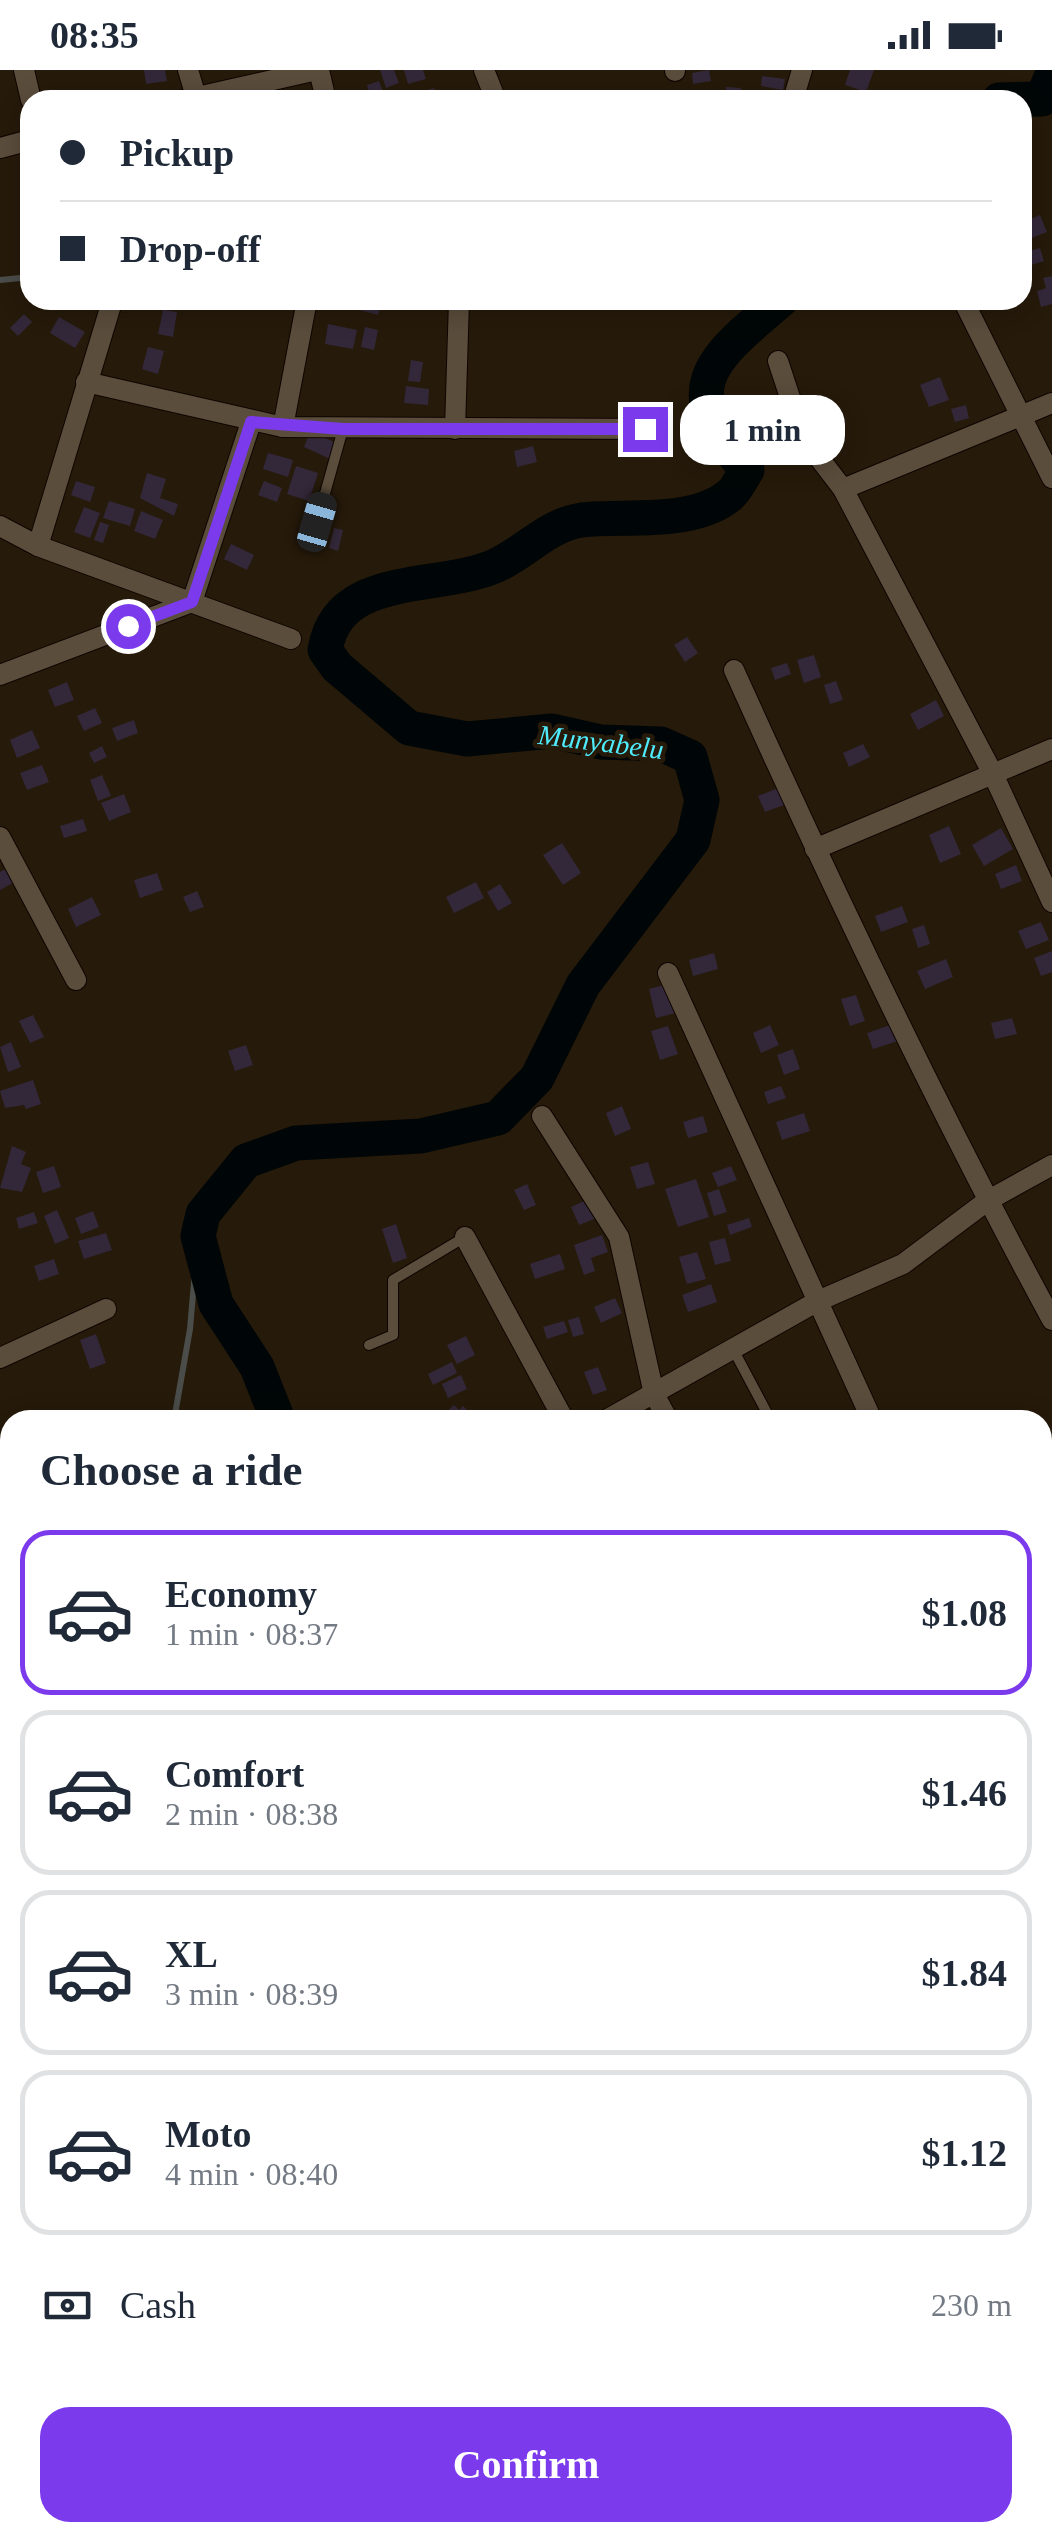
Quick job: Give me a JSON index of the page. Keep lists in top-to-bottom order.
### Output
{
  "water": ["Munyabelu"],
  "page": {
    "status": "08:35",
    "banner": ["Pickup", "Drop-off"],
    "bubble": "1 min",
    "heading": "Choose a ride",
    "list": [
      {
        "name": "Economy",
        "note": "1 min · 08:37",
        "value": "$1.08"
      },
      {
        "name": "Comfort",
        "note": "2 min · 08:38",
        "value": "$1.46"
      },
      {
        "name": "XL",
        "note": "3 min · 08:39",
        "value": "$1.84"
      },
      {
        "name": "Moto",
        "note": "4 min · 08:40",
        "value": "$1.12"
      }
    ],
    "pay": ["Cash", "230 m"],
    "buttons": "Confirm"
  }
}
